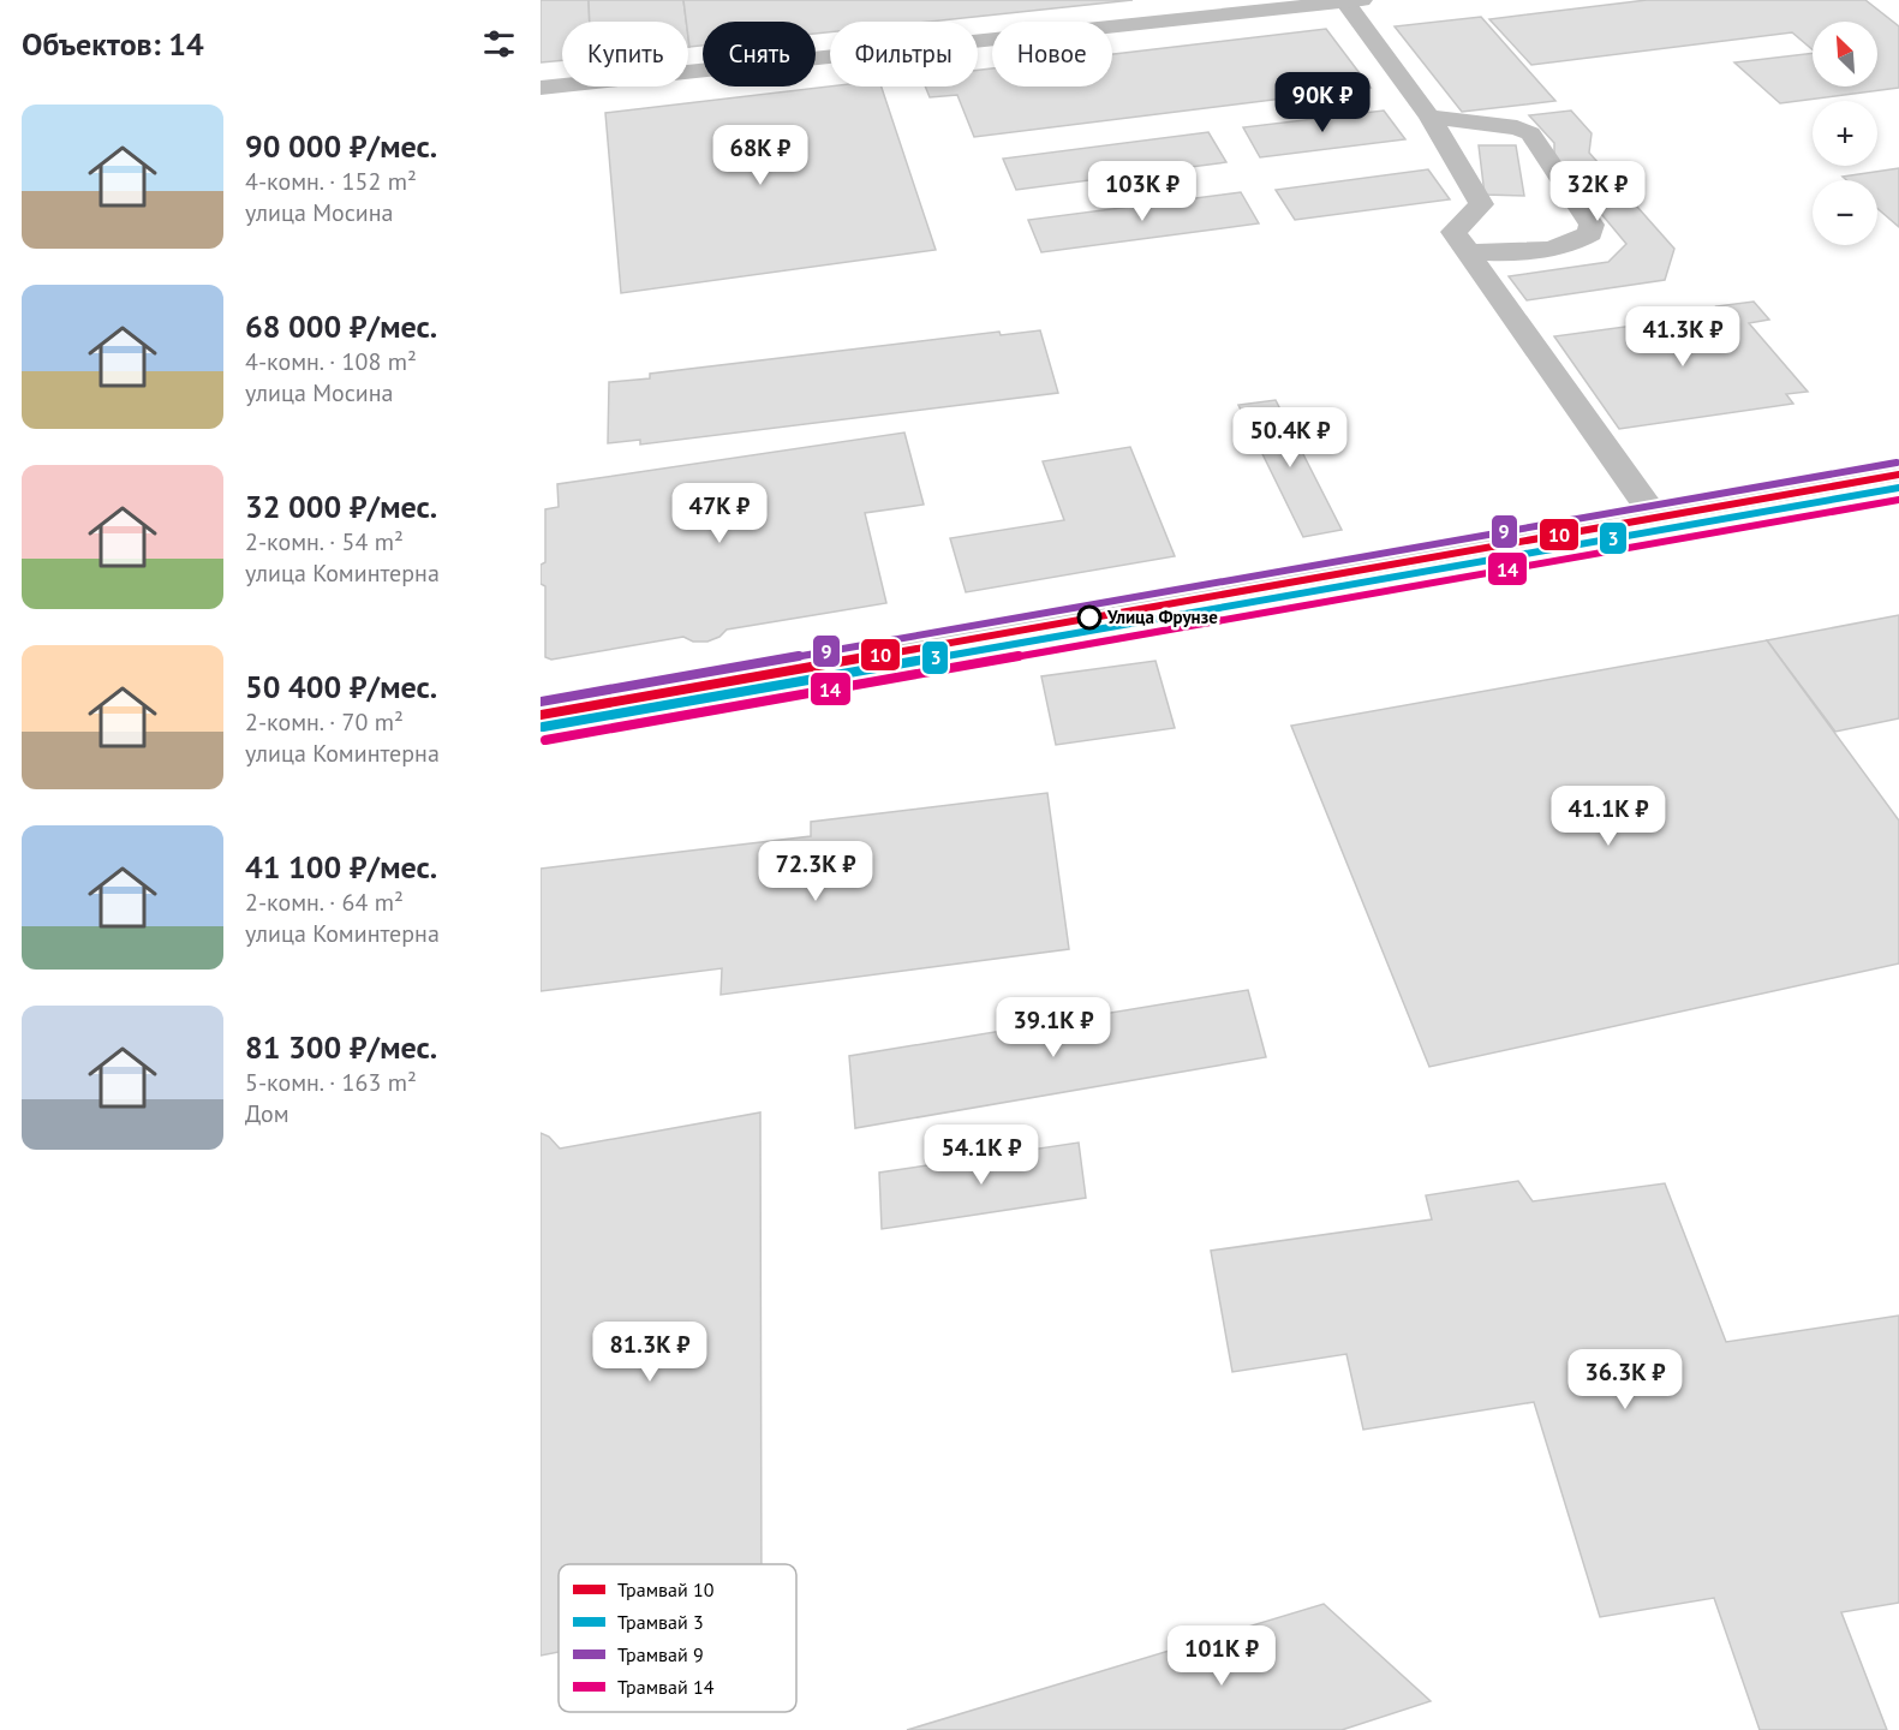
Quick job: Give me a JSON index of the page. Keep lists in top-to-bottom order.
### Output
{
  "places": ["Улица Фрунзе"],
  "lines": [
    "tram line 9",
    "tram line 10",
    "tram line 3",
    "tram line 14"
  ],
  "legend": [
    "Трамвай 10",
    "Трамвай 3",
    "Трамвай 9",
    "Трамвай 14"
  ],
  "north": "top left",
  "page": {
    "heading": "Объектов: 14",
    "map_buttons": ["+", "−"],
    "chip": [
      "Купить",
      "Снять",
      "Фильтры",
      "Новое"
    ],
    "price": [
      "90K ₽",
      "68K ₽",
      "103K ₽",
      "32K ₽",
      "41.3K ₽",
      "50.4K ₽",
      "47K ₽",
      "41.1K ₽",
      "72.3K ₽",
      "39.1K ₽",
      "54.1K ₽",
      "81.3K ₽",
      "36.3K ₽",
      "101K ₽"
    ],
    "list": [
      {
        "name": "90 000 ₽/мес.",
        "note": "4-комн. · 152 m² · улица Мосина"
      },
      {
        "name": "68 000 ₽/мес.",
        "note": "4-комн. · 108 m² · улица Мосина"
      },
      {
        "name": "32 000 ₽/мес.",
        "note": "2-комн. · 54 m² · улица Коминтерна"
      },
      {
        "name": "50 400 ₽/мес.",
        "note": "2-комн. · 70 m² · улица Коминтерна"
      },
      {
        "name": "41 100 ₽/мес.",
        "note": "2-комн. · 64 m² · улица Коминтерна"
      },
      {
        "name": "81 300 ₽/мес.",
        "note": "5-комн. · 163 m² · Дом"
      }
    ]
  }
}
